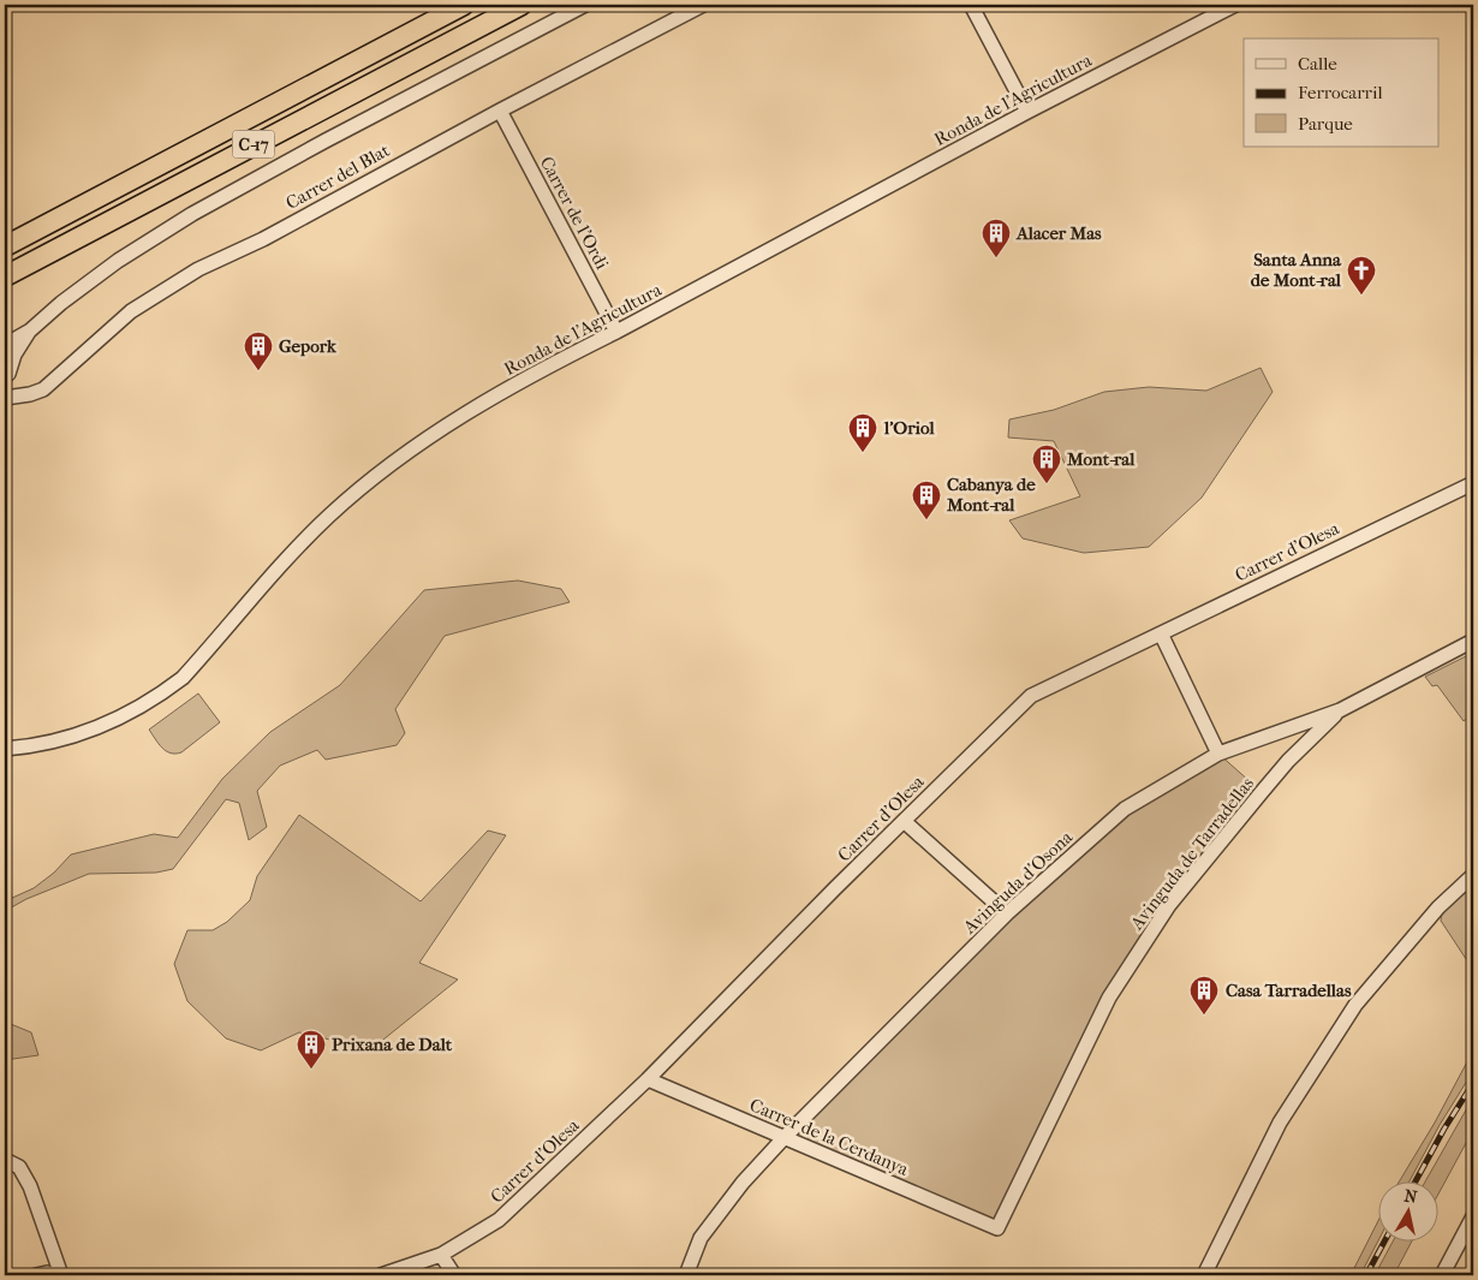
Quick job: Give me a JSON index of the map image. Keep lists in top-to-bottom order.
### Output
{
  "streets": {
    "highway": ["C-17"],
    "street": [
      "Ronda de l'Agricultura",
      "Carrer del Blat",
      "Carrer de l'Ordi",
      "Carrer d'Olesa",
      "Avinguda de Tarradellas",
      "Avinguda d'Osona",
      "Carrer de la Cerdanya"
    ]
  },
  "crossings": [
    ["Ronda de l'Agricultura", "Carrer de l'Ordi"],
    ["Carrer del Blat", "Carrer de l'Ordi"],
    ["Carrer d'Olesa", "Carrer de la Cerdanya"],
    ["Avinguda de Tarradellas", "Avinguda d'Osona"],
    ["Avinguda de Tarradellas", "Carrer de la Cerdanya"],
    ["Avinguda d'Osona", "Carrer de la Cerdanya"]
  ],
  "places": {
    "building": [
      "Alacer Mas",
      "Gepork",
      "l'Oriol",
      "Mont-ral",
      "Cabanya de Mont-ral",
      "Casa Tarradellas",
      "Prixana de Dalt"
    ],
    "church": ["Santa Anna de Mont-ral"]
  },
  "legend": ["Calle", "Ferrocarril", "Parque"],
  "north": "top"
}
